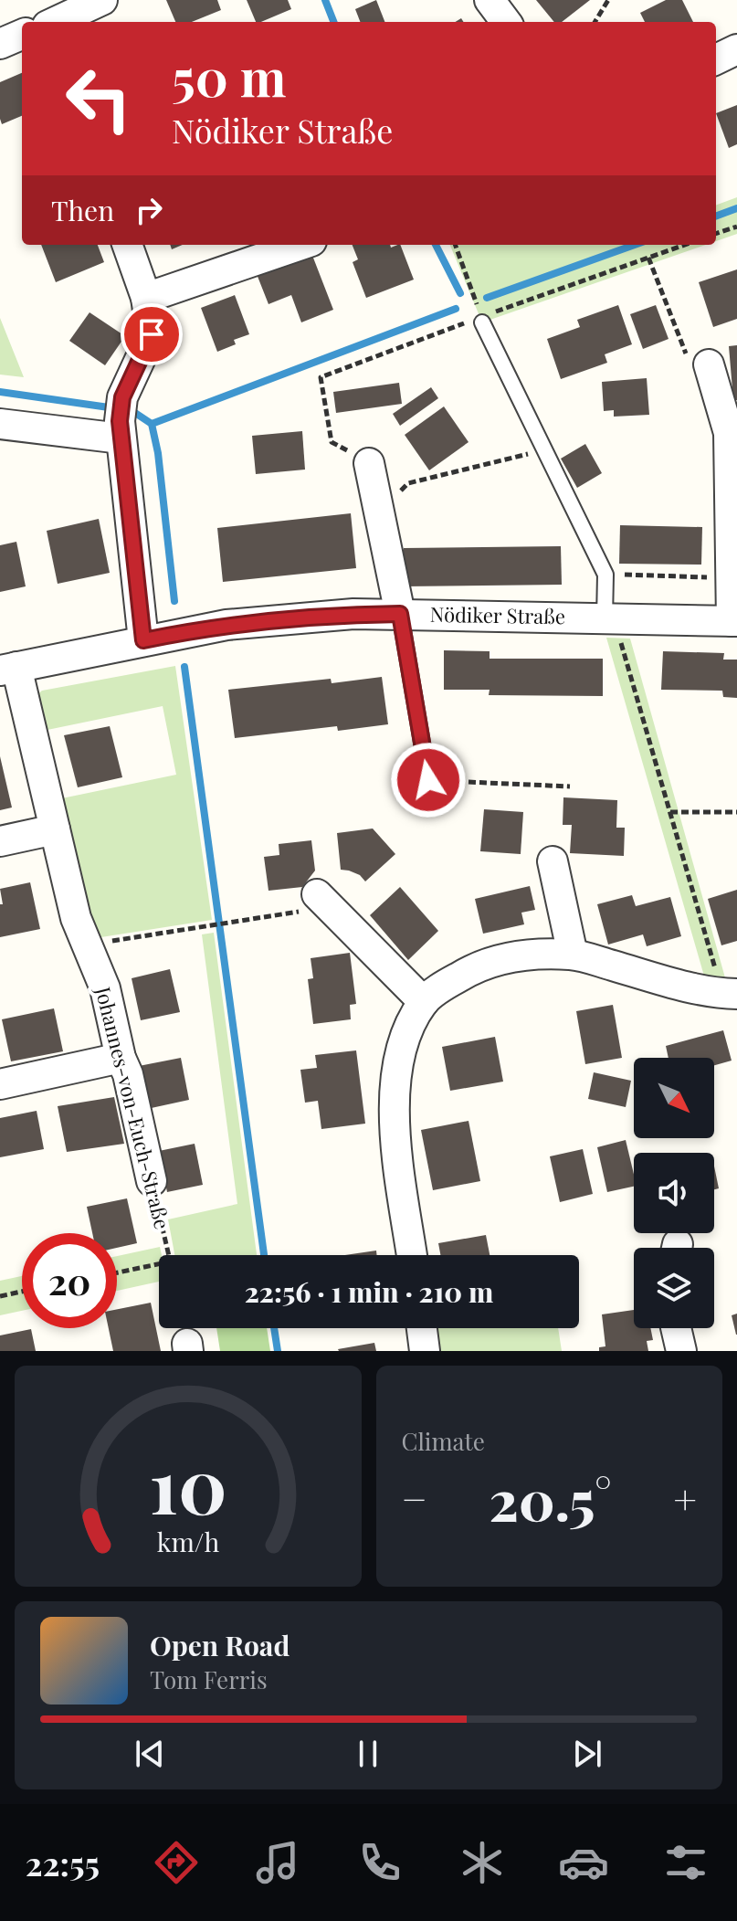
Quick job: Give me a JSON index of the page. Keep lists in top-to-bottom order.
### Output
{
  "streets": {
    "street": ["Nödiker Straße", "Johannes-von-Euch-Straße"]
  },
  "crossings": [
    ["Nödiker Straße", "Johannes-von-Euch-Straße"]
  ],
  "north": "bottom right",
  "page": {
    "turn": ["50 m", "Nödiker Straße"],
    "then": "Then",
    "limit": "20",
    "trip": "22:56 · 1 min · 210 m",
    "tile": "Climate",
    "heat": ["−", "20.5°", "+"],
    "song": ["Open Road", "Tom Ferris"],
    "tabs": "22:55",
    "gauge": ["10", "km/h"]
  }
}
